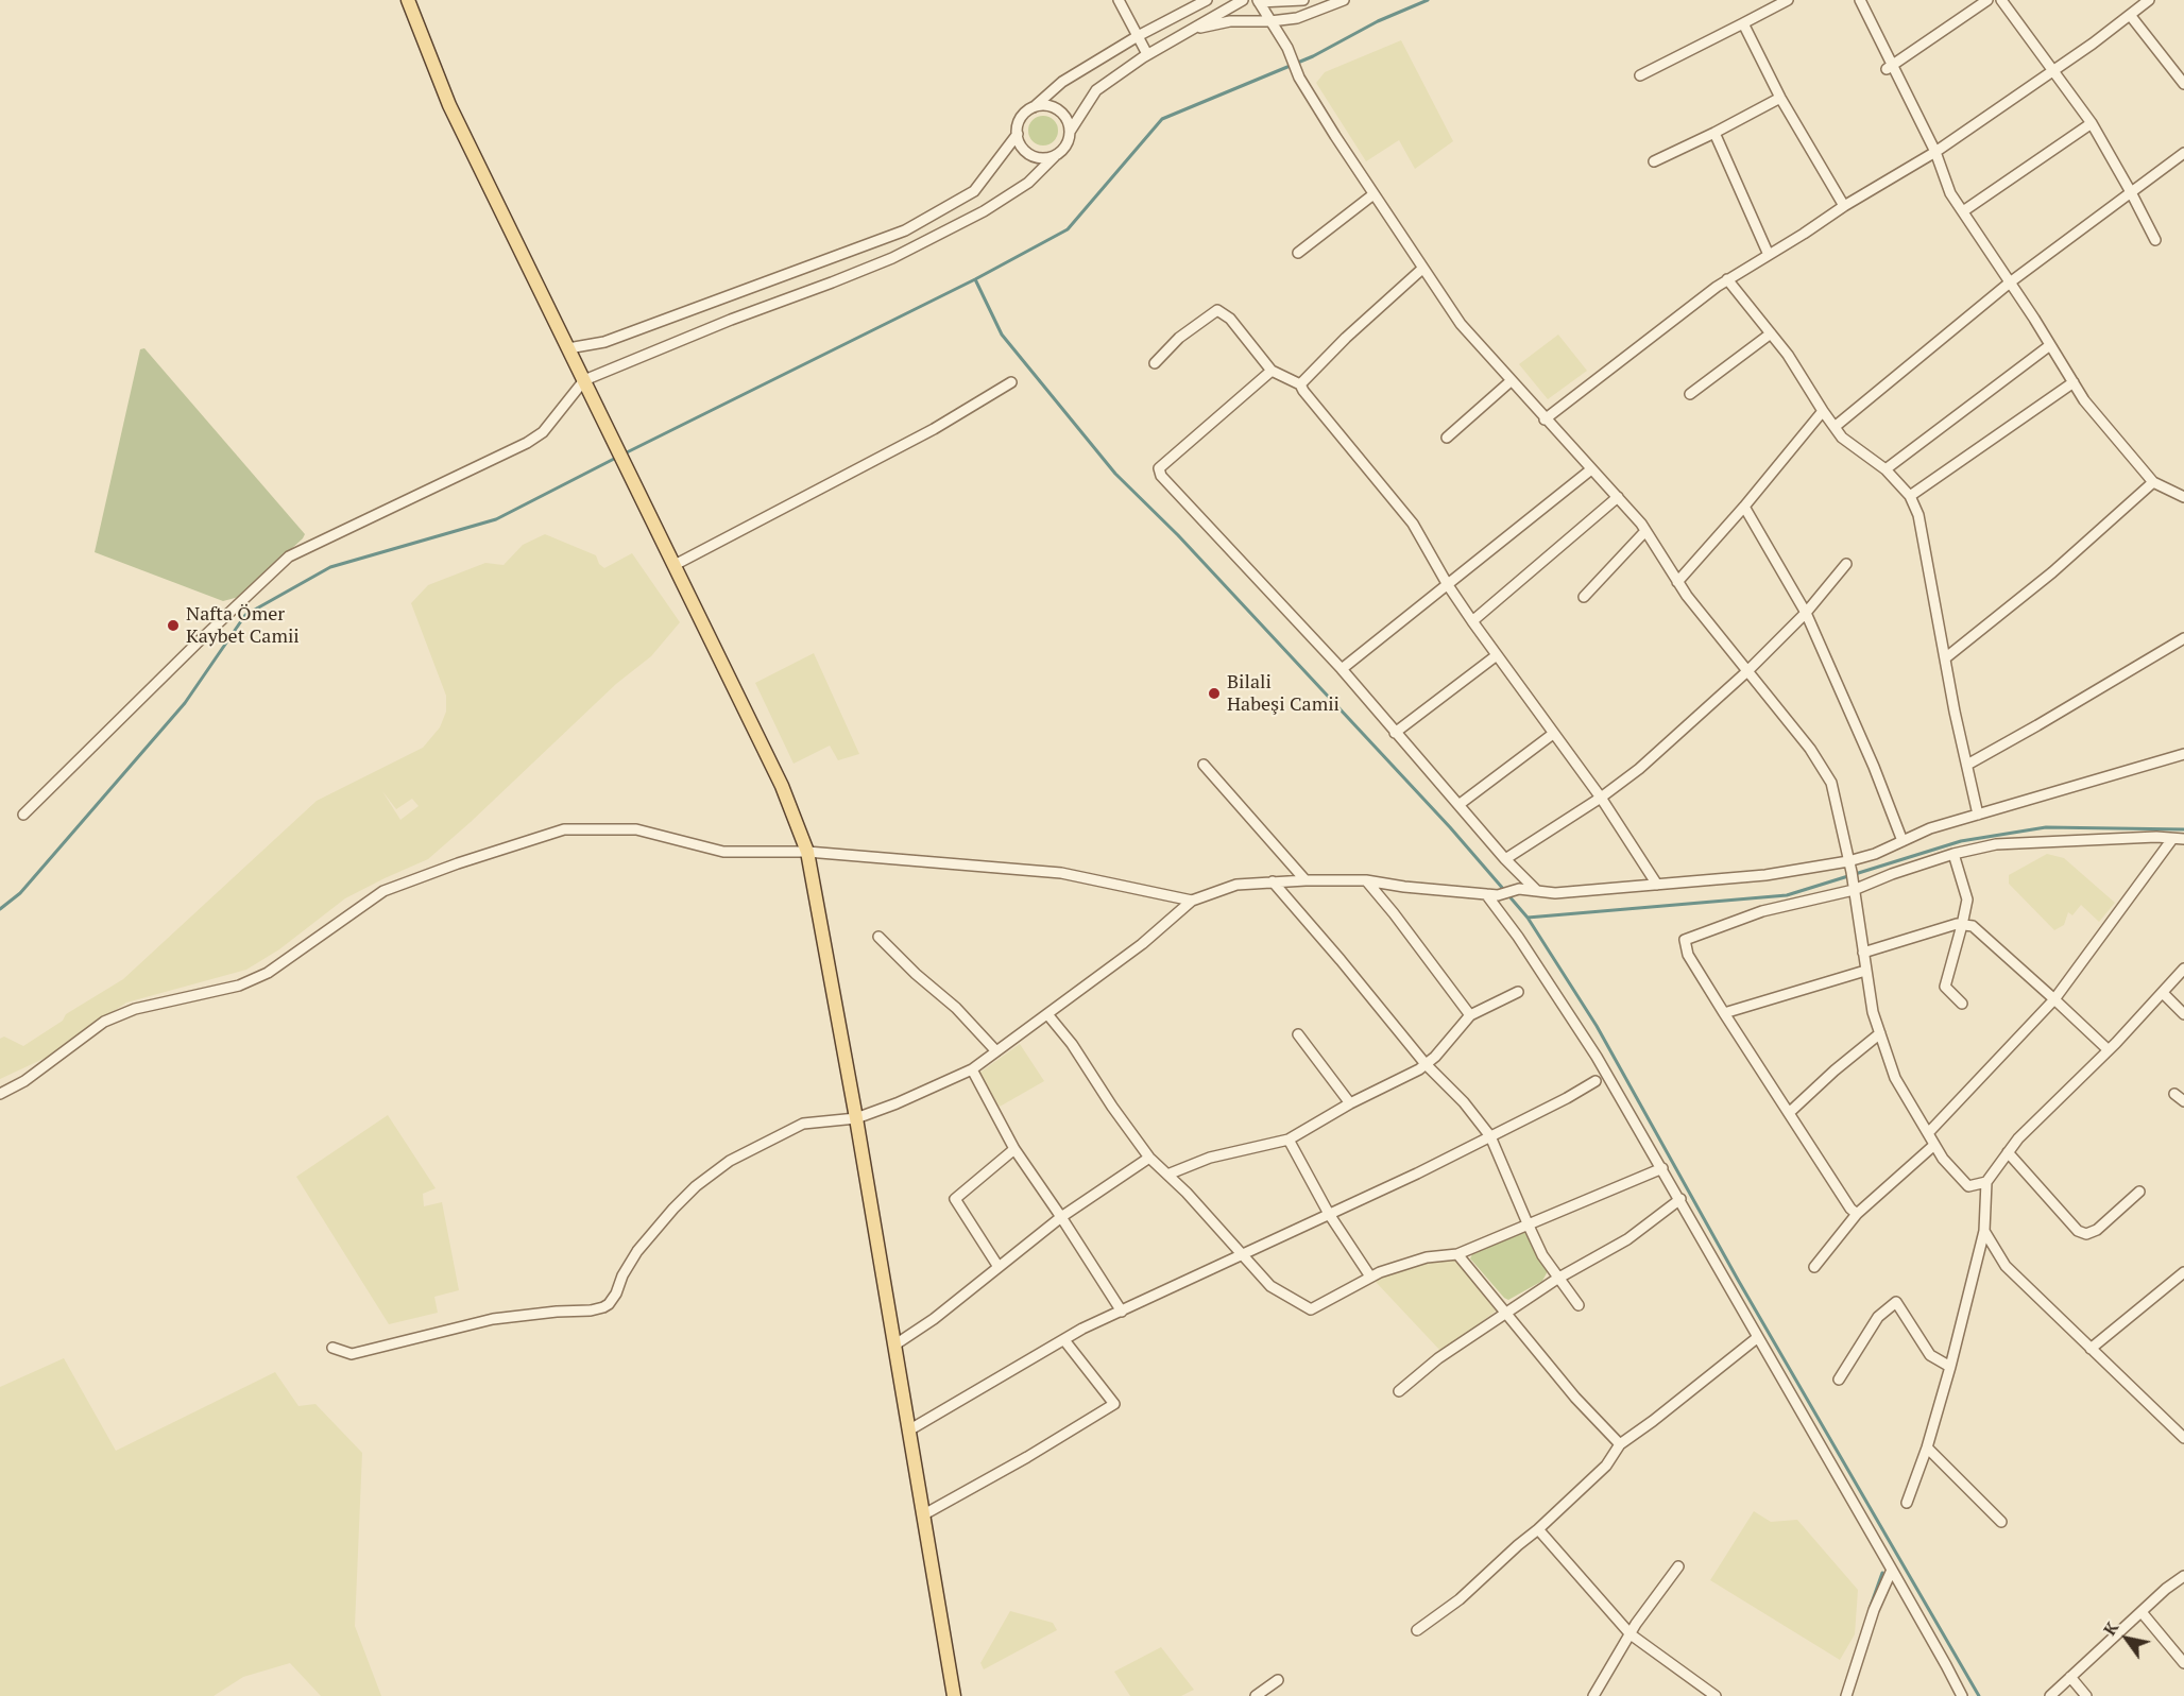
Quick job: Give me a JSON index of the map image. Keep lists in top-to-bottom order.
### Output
{
  "places": ["Nafta Ömer Kaybet Camii", "Bilali Habeşi Camii"],
  "north": "top left"
}
